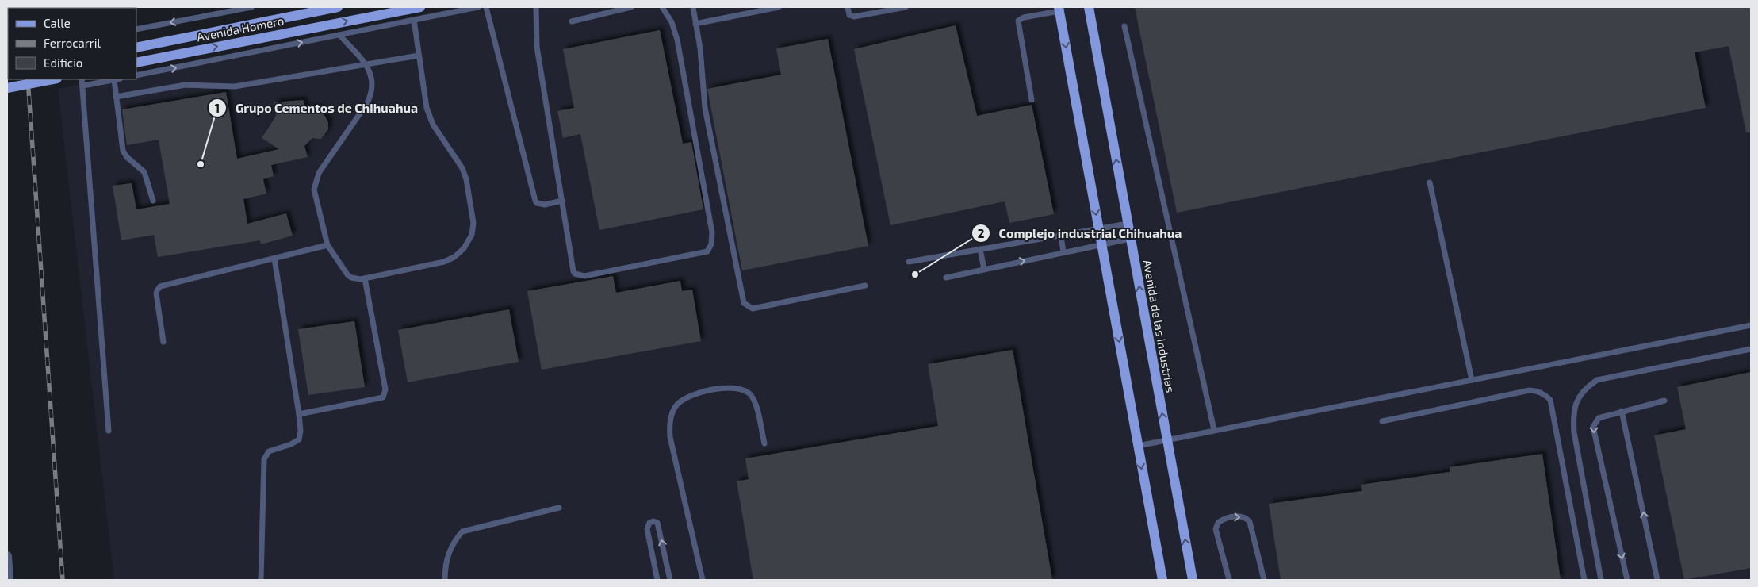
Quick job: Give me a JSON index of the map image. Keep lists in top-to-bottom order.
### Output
{
  "streets": {
    "main road": ["Avenida Homero", "Avenida de las Industrias"]
  },
  "places": ["Grupo Cementos de Chihuahua", "Complejo industrial Chihuahua"],
  "legend": ["Calle", "Ferrocarril", "Edificio"]
}
